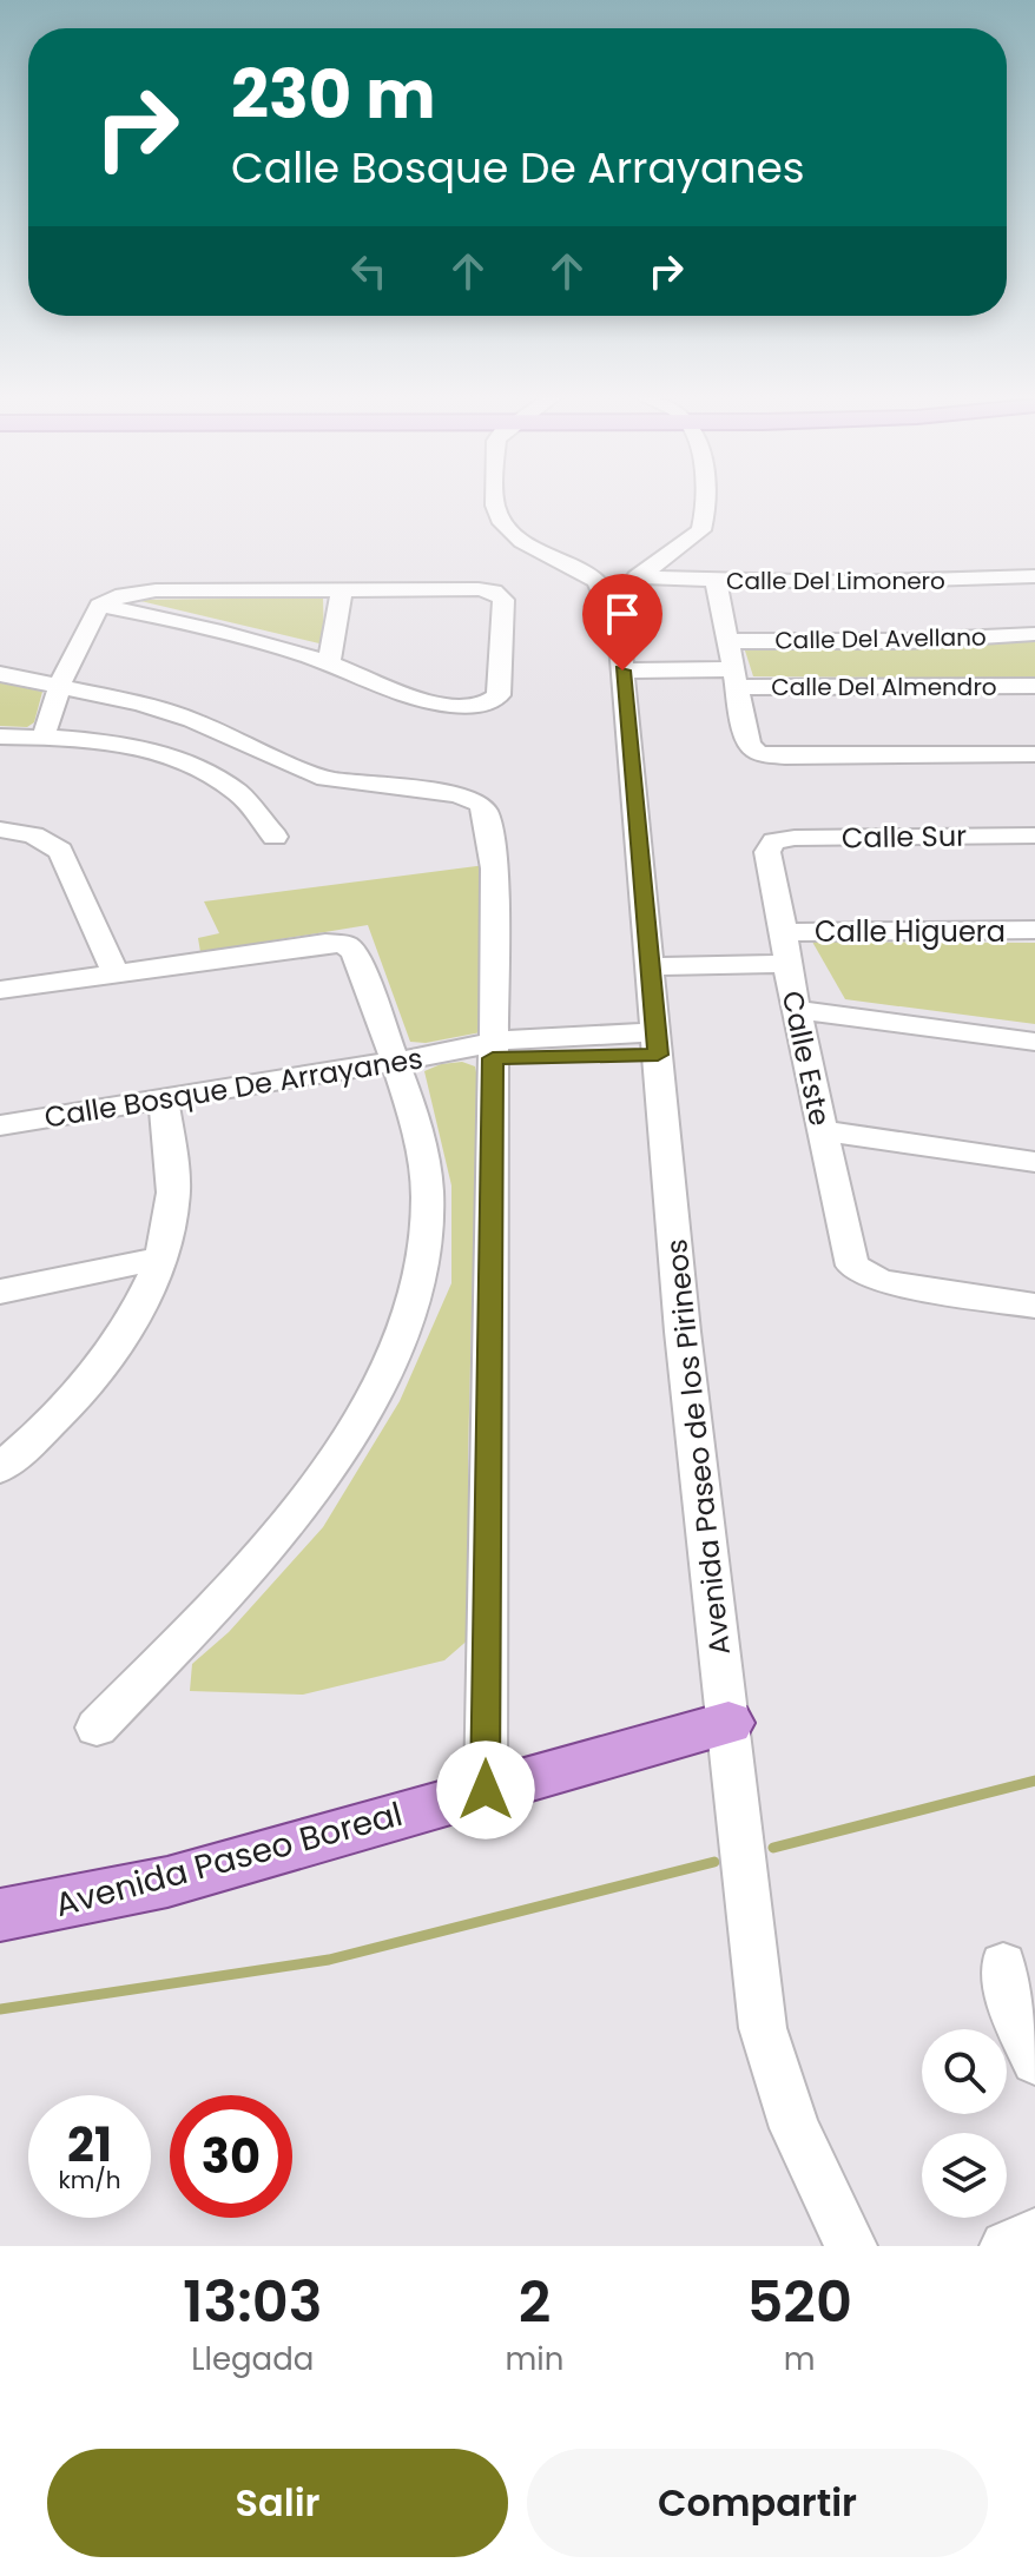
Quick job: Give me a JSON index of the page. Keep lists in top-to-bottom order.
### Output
{
  "streets": {
    "main road": ["Avenida Paseo Boreal"],
    "street": [
      "Calle Del Limonero",
      "Calle Del Avellano",
      "Calle Del Almendro",
      "Calle Sur",
      "Calle Higuera",
      "Calle Este",
      "Calle Bosque De Arrayanes",
      "Avenida Paseo de los Pirineos"
    ]
  },
  "crossings": [
    ["Calle Del Avellano", "Calle Del Almendro"],
    ["Calle Sur", "Calle Este"],
    ["Calle Higuera", "Calle Este"],
    ["Calle Bosque De Arrayanes", "Avenida Paseo de los Pirineos"],
    ["Avenida Paseo de los Pirineos", "Avenida Paseo Boreal"]
  ],
  "page": {
    "turn": ["230 m", "Calle Bosque De Arrayanes"],
    "speed": "21 km/h",
    "limit": "30",
    "eta": [
      "13:03",
      "Llegada",
      "2",
      "min",
      "520",
      "m"
    ],
    "buttons": ["Salir", "Compartir"]
  }
}
